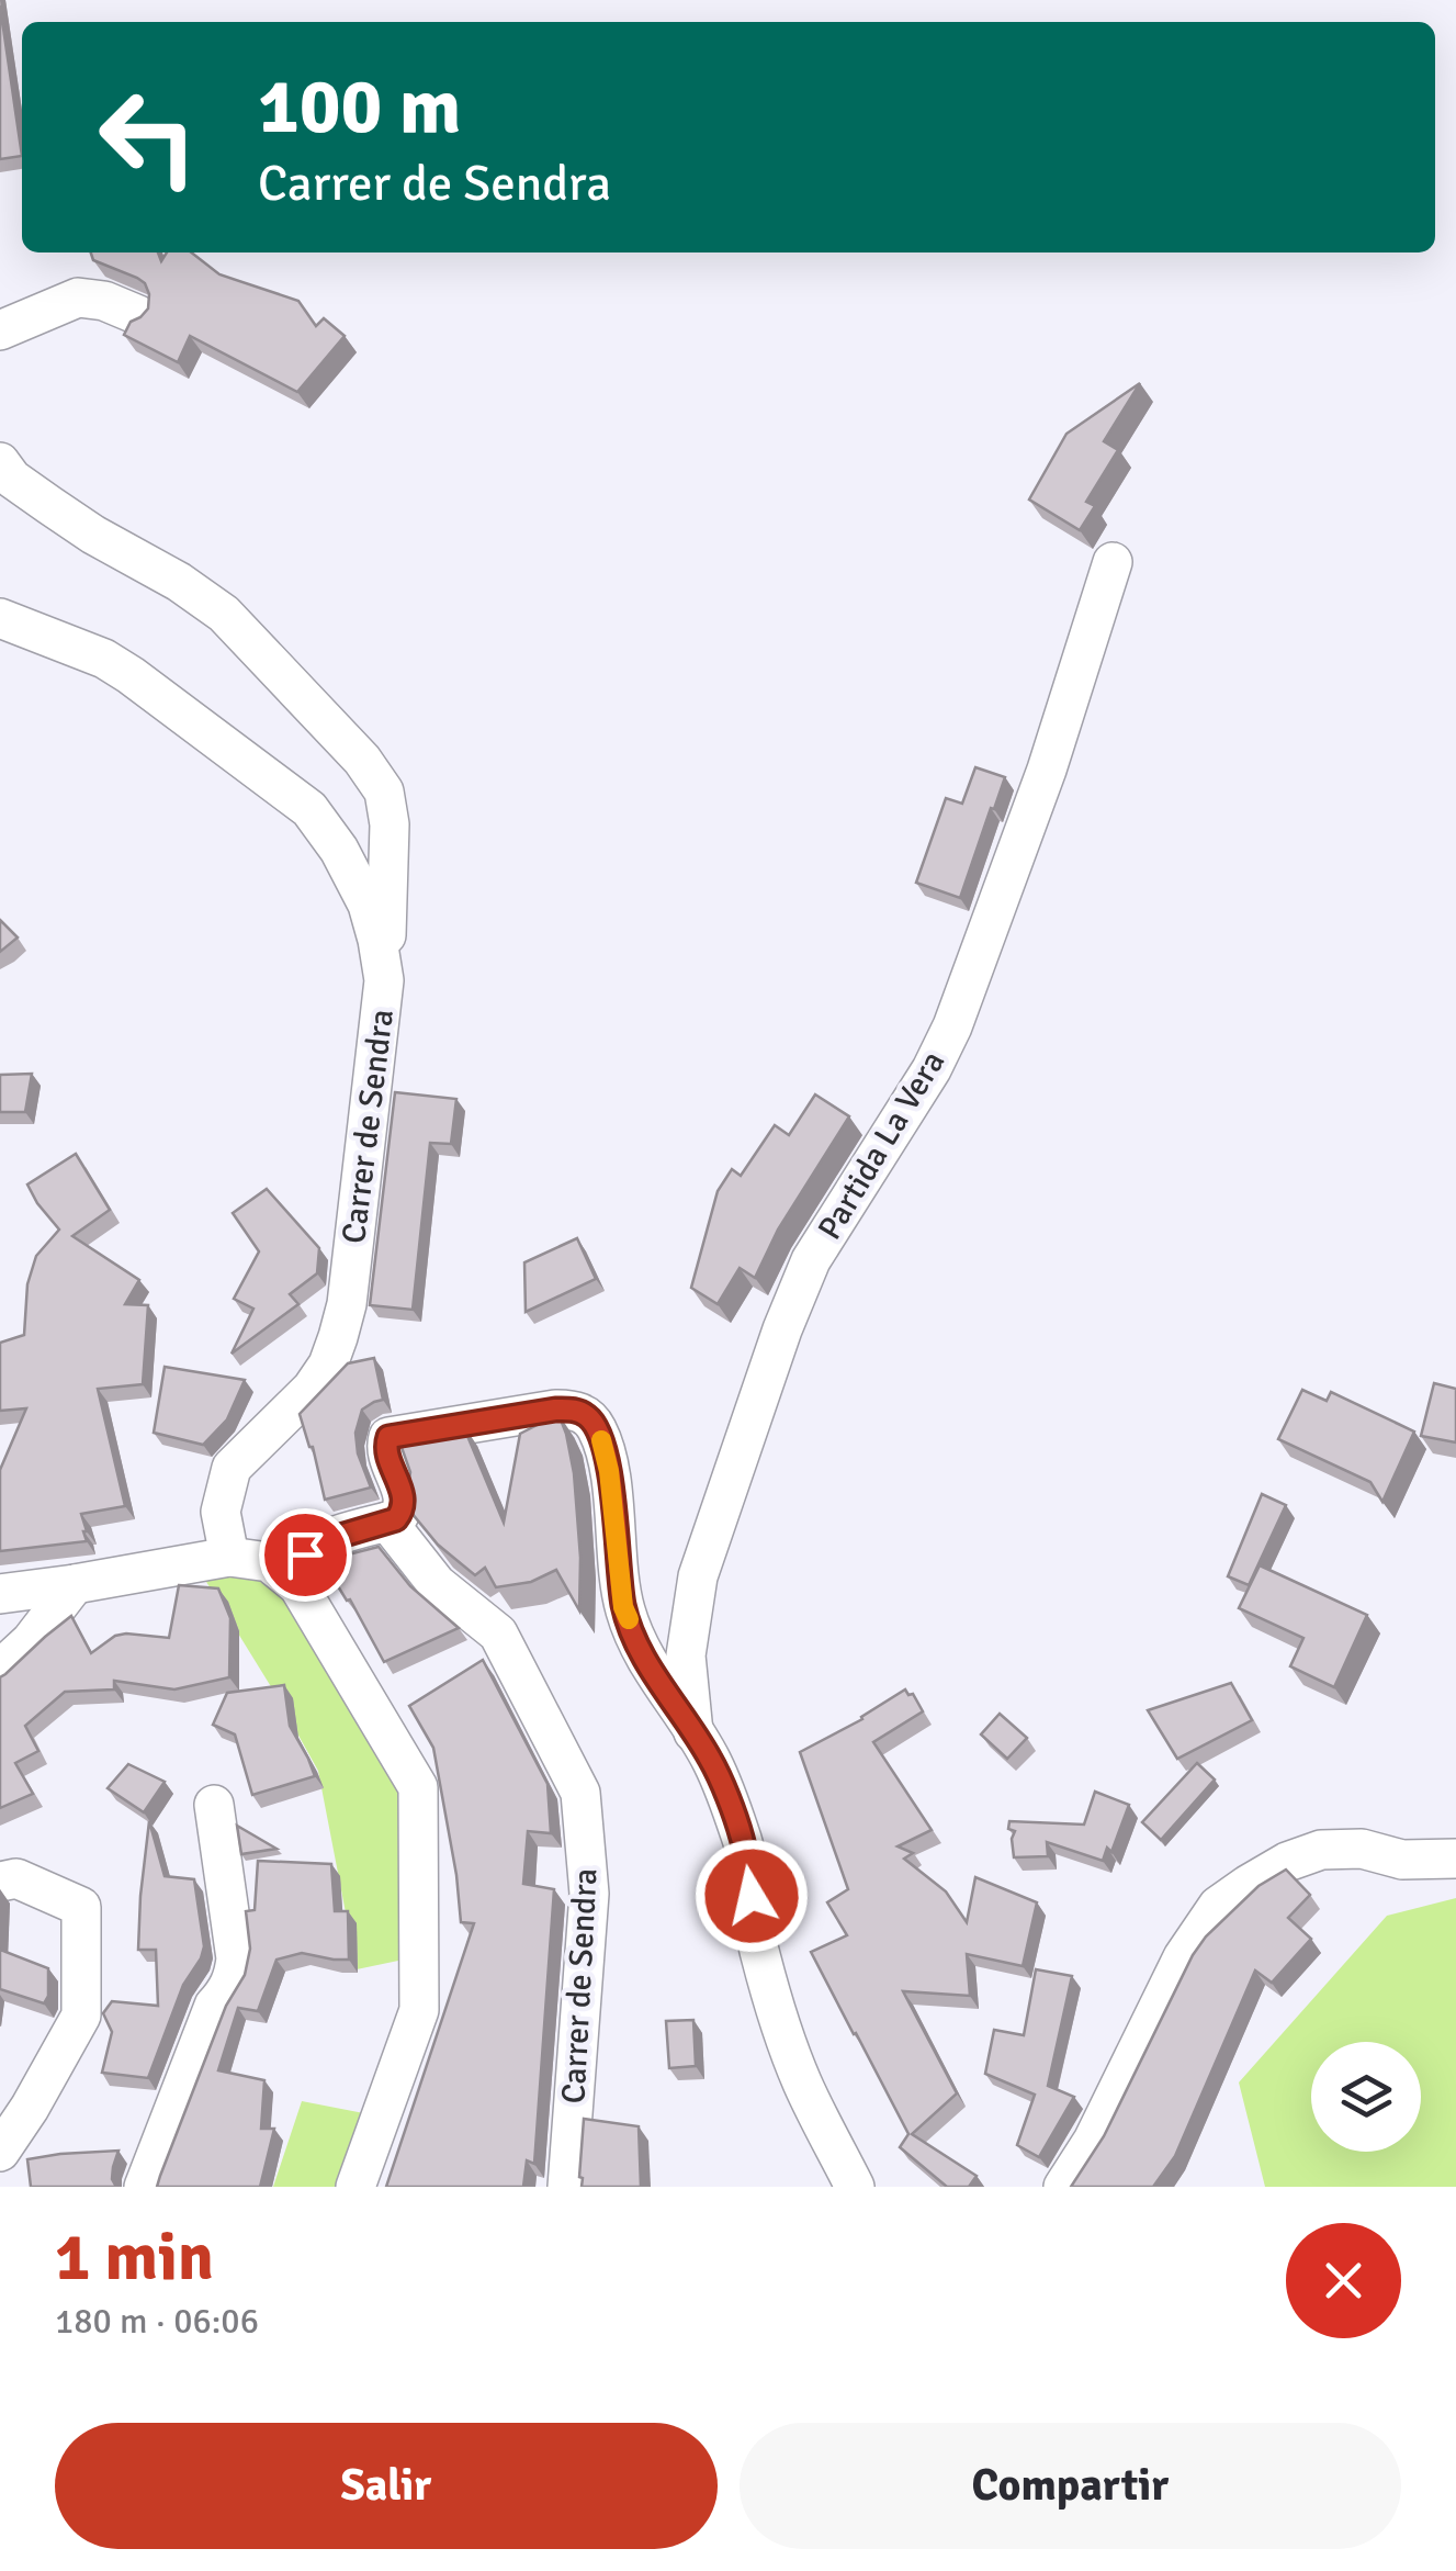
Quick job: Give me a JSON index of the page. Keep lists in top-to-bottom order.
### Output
{
  "streets": {
    "street": ["Carrer de Sendra", "Partida La Vera"]
  },
  "page": {
    "turn": ["100 m", "Carrer de Sendra"],
    "heading": ["1 min", "180 m · 06:06"],
    "buttons": ["Salir", "Compartir"]
  }
}
